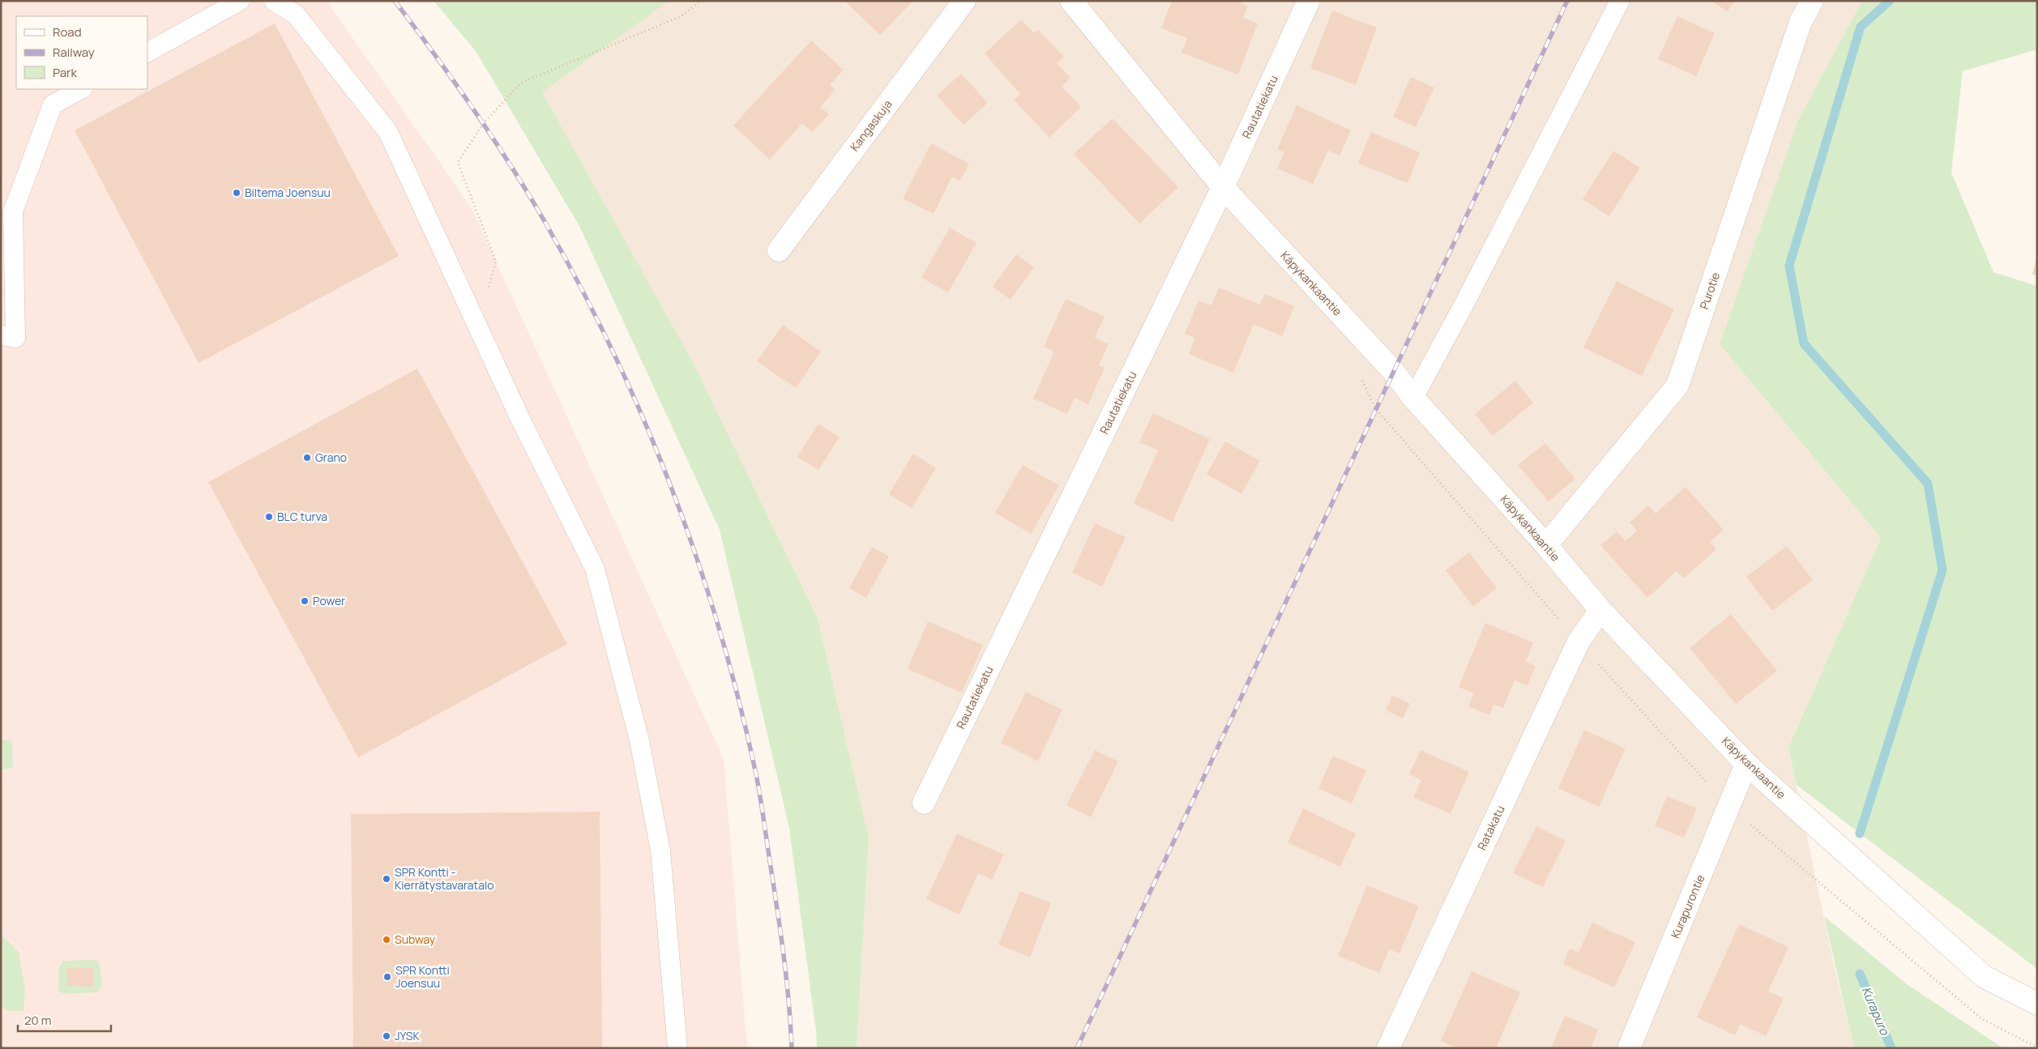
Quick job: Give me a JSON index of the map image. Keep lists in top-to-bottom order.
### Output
{
  "streets": {
    "street": [
      "Rautatiekatu",
      "Kangaskuja",
      "Käpykankaantie",
      "Purotie",
      "Ratakatu",
      "Kurapurontie"
    ]
  },
  "crossings": [
    ["Rautatiekatu", "Käpykankaantie"],
    ["Käpykankaantie", "Purotie"],
    ["Käpykankaantie", "Ratakatu"],
    ["Käpykankaantie", "Kurapurontie"]
  ],
  "water": ["Kurapuro"],
  "places": [
    "Biltema Joensuu",
    "Grano",
    "BLC turva",
    "Power",
    "SPR Kontti - Kierrätystavaratalo",
    "Subway",
    "SPR Kontti Joensuu",
    "JYSK"
  ],
  "legend": ["Road", "Railway", "Park"],
  "scale_bar": "20 m"
}
